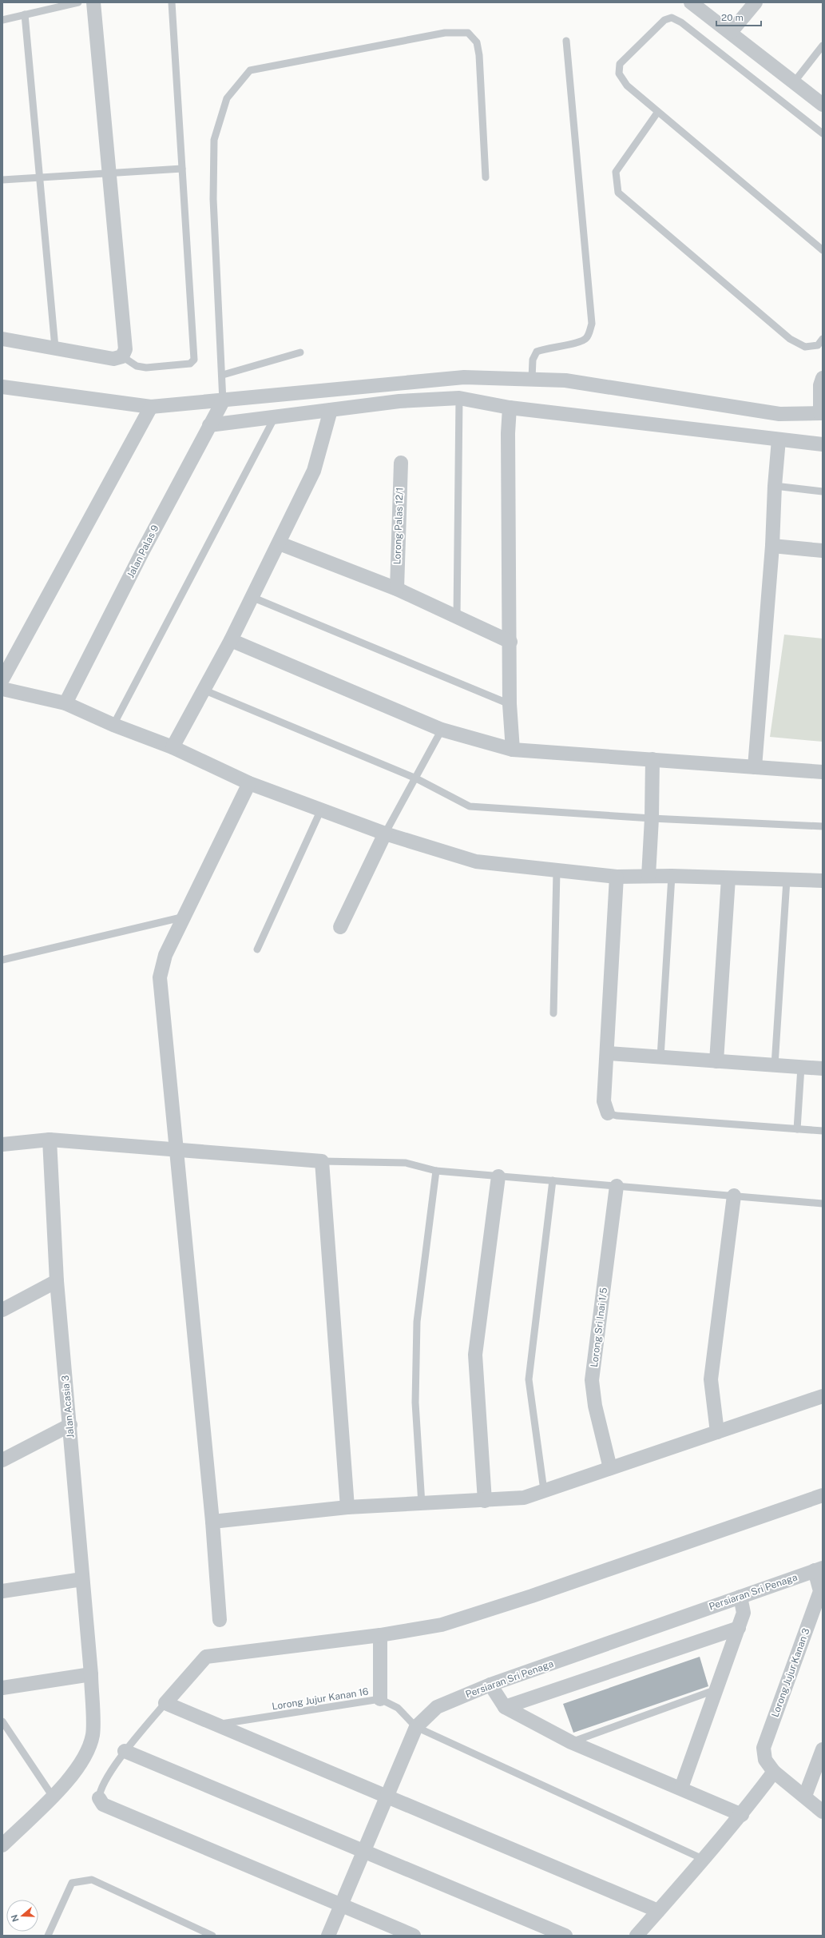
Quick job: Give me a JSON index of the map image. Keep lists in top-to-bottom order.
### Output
{
  "streets": {
    "street": [
      "Lorong Palas 12/1",
      "Jalan Palas 9",
      "Lorong Sri Inai 1/5",
      "Jalan Acasia 3",
      "Persiaran Sri Penaga",
      "Lorong Jujur Kanan 3"
    ],
    "lane": ["Lorong Jujur Kanan 16"]
  },
  "crossings": [
    ["Persiaran Sri Penaga", "Lorong Jujur Kanan 3"],
    ["Persiaran Sri Penaga", "Lorong Jujur Kanan 16"]
  ],
  "scale_bar": "20 m",
  "north": "left"
}
